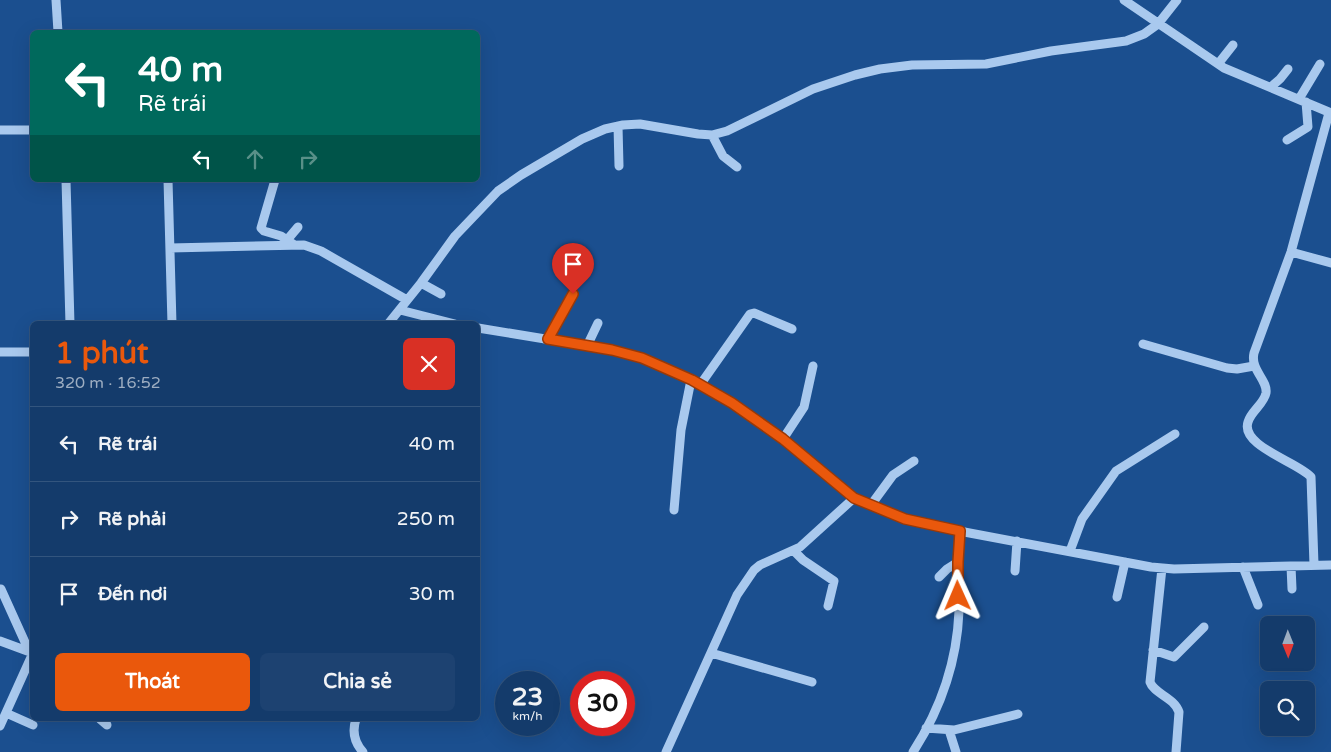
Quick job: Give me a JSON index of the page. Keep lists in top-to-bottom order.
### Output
{
  "north": "bottom",
  "page": {
    "turn": ["40 m", "Rẽ trái"],
    "heading": ["1 phút", "320 m · 16:52"],
    "list": [
      {
        "name": "Rẽ trái",
        "value": "40 m"
      },
      {
        "name": "Rẽ phải",
        "value": "250 m"
      },
      {
        "name": "Đến nơi",
        "value": "30 m"
      }
    ],
    "buttons": ["Thoát", "Chia sẻ"],
    "speed": "23 km/h",
    "limit": "30"
  }
}
